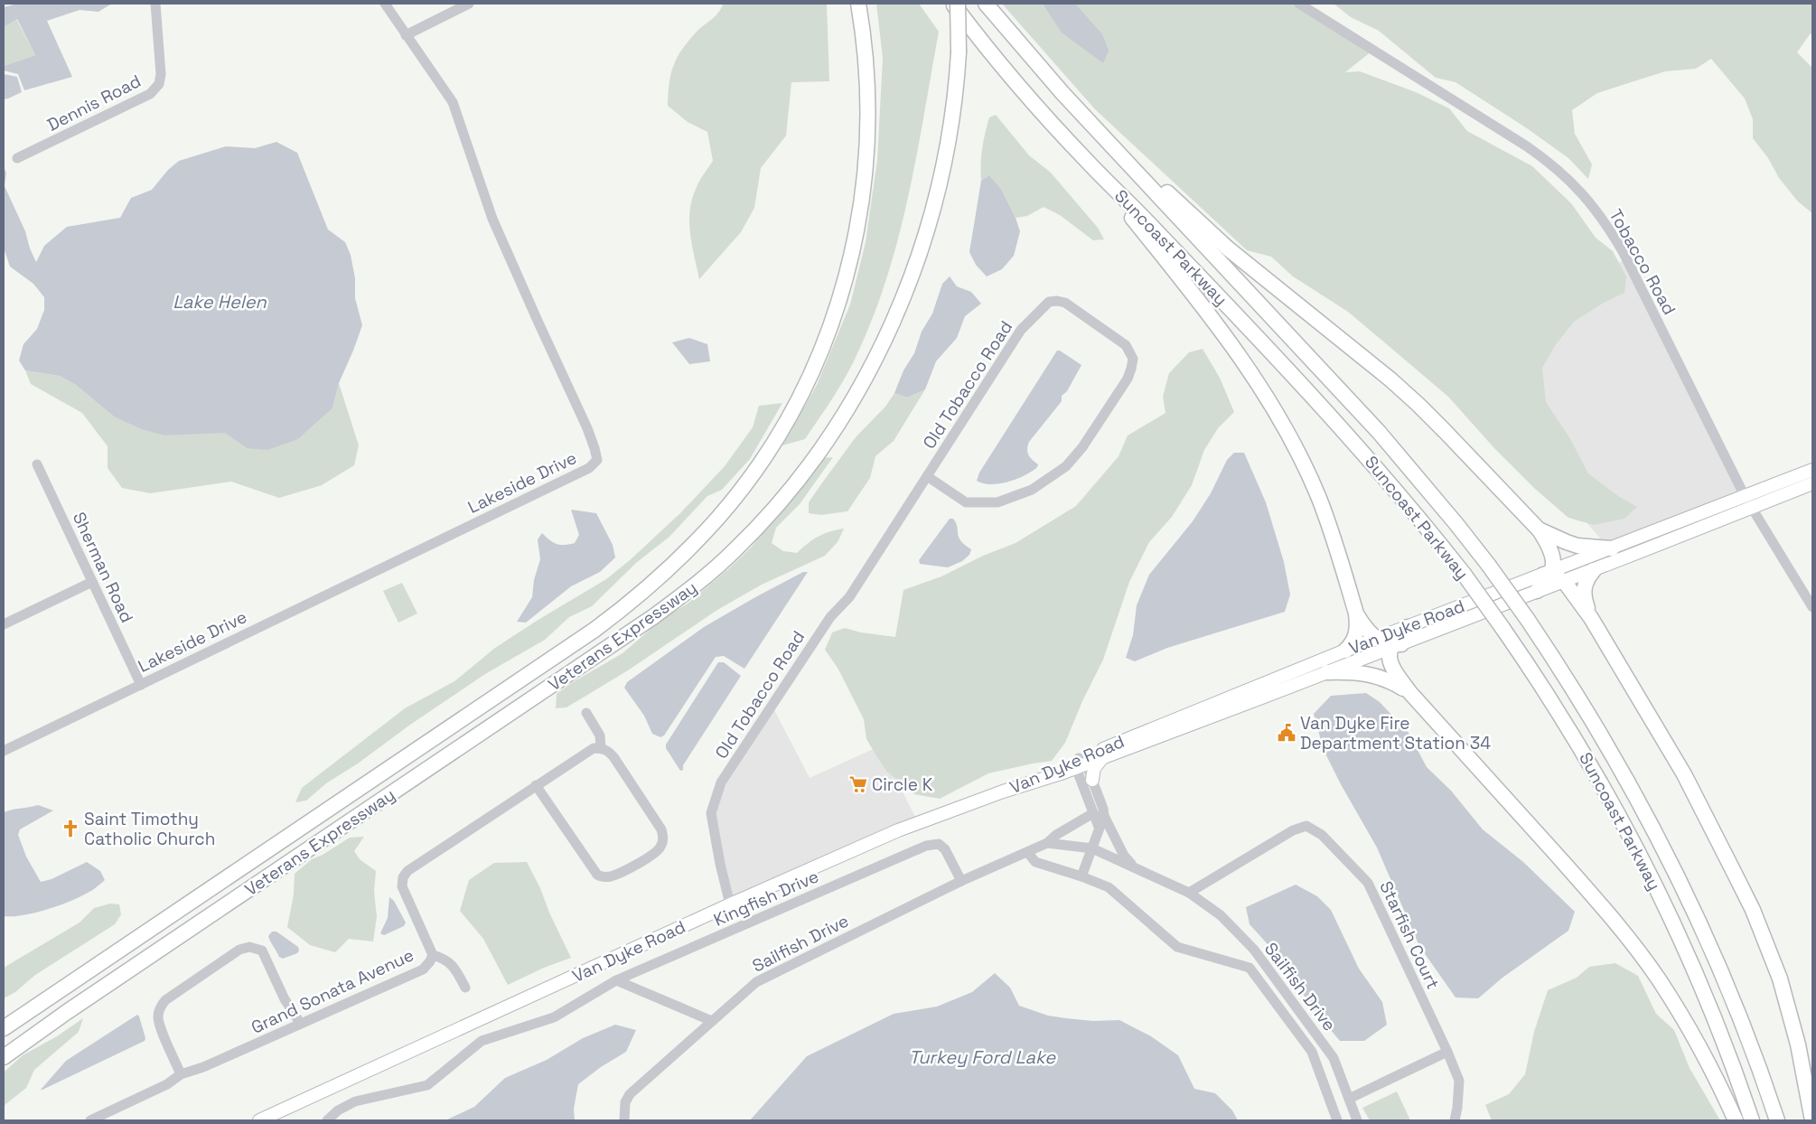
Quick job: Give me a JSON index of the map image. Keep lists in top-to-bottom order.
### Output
{
  "streets": {
    "highway": ["Suncoast Parkway", "Veterans Expressway"],
    "main road": ["Van Dyke Road"],
    "street": [
      "Dennis Road",
      "Tobacco Road",
      "Old Tobacco Road",
      "Lakeside Drive",
      "Sherman Road",
      "Kingfish Drive",
      "Starfish Court",
      "Sailfish Drive",
      "Grand Sonata Avenue"
    ]
  },
  "crossings": [
    ["Tobacco Road", "Van Dyke Road"],
    ["Old Tobacco Road", "Van Dyke Road"],
    ["Lakeside Drive", "Sherman Road"],
    ["Kingfish Drive", "Sailfish Drive"],
    ["Starfish Court", "Sailfish Drive"]
  ],
  "water": ["Lake Helen", "Turkey Ford Lake"],
  "places": {
    "public building": ["Van Dyke Fire Department Station 34"],
    "supermarket": ["Circle K"],
    "church": ["Saint Timothy Catholic Church"]
  }
}
